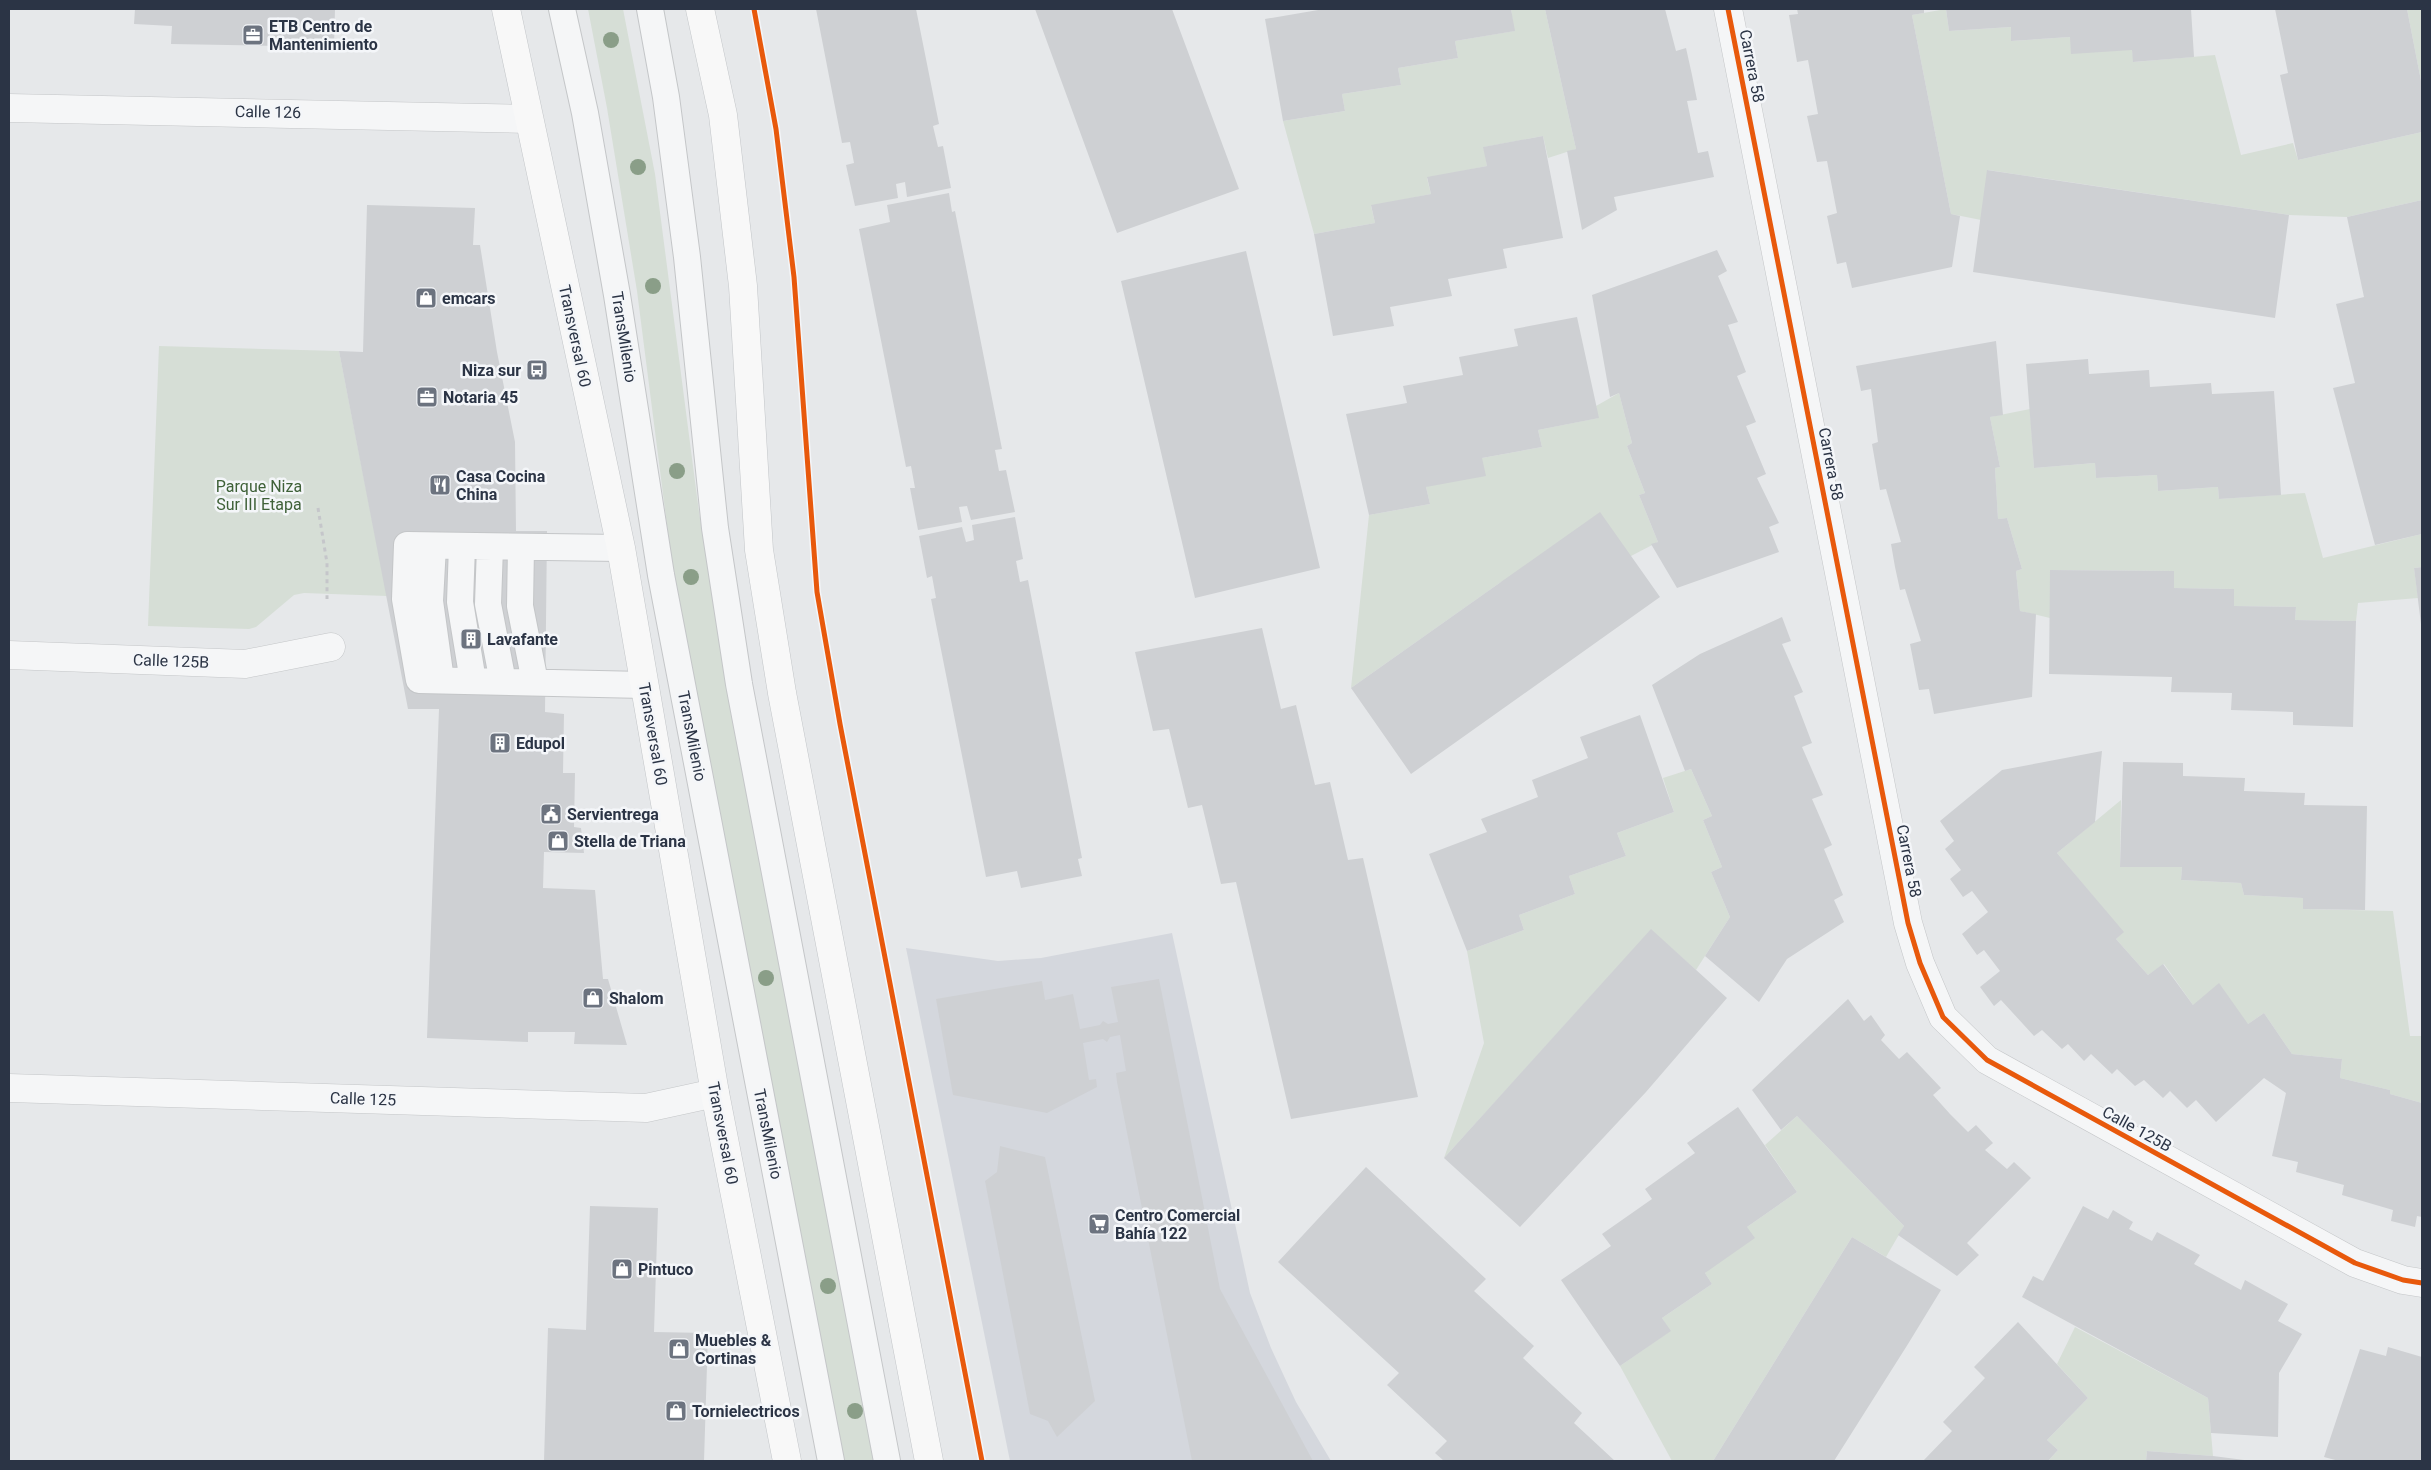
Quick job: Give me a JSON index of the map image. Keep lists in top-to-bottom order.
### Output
{
  "streets": {
    "main road": ["Transversal 60"],
    "street": [
      "Carrera 58",
      "Calle 126",
      "Calle 125B",
      "Calle 125"
    ],
    "lane": ["TransMilenio"]
  },
  "crossings": [
    ["Carrera 58", "Calle 125B"],
    ["Calle 126", "Transversal 60"],
    ["Transversal 60", "Calle 125"]
  ],
  "parks": ["Parque Niza Sur III Etapa"],
  "places": {
    "office": ["ETB Centro de Mantenimiento", "Notaria 45"],
    "shop": [
      "emcars",
      "Stella de Triana",
      "Shalom",
      "Pintuco",
      "Muebles & Cortinas",
      "Tornielectricos"
    ],
    "bus stop": ["Niza sur"],
    "restaurant": ["Casa Cocina China"],
    "building": ["Lavafante", "Edupol"],
    "public building": ["Servientrega"],
    "supermarket": ["Centro Comercial Bahía 122"]
  }
}
